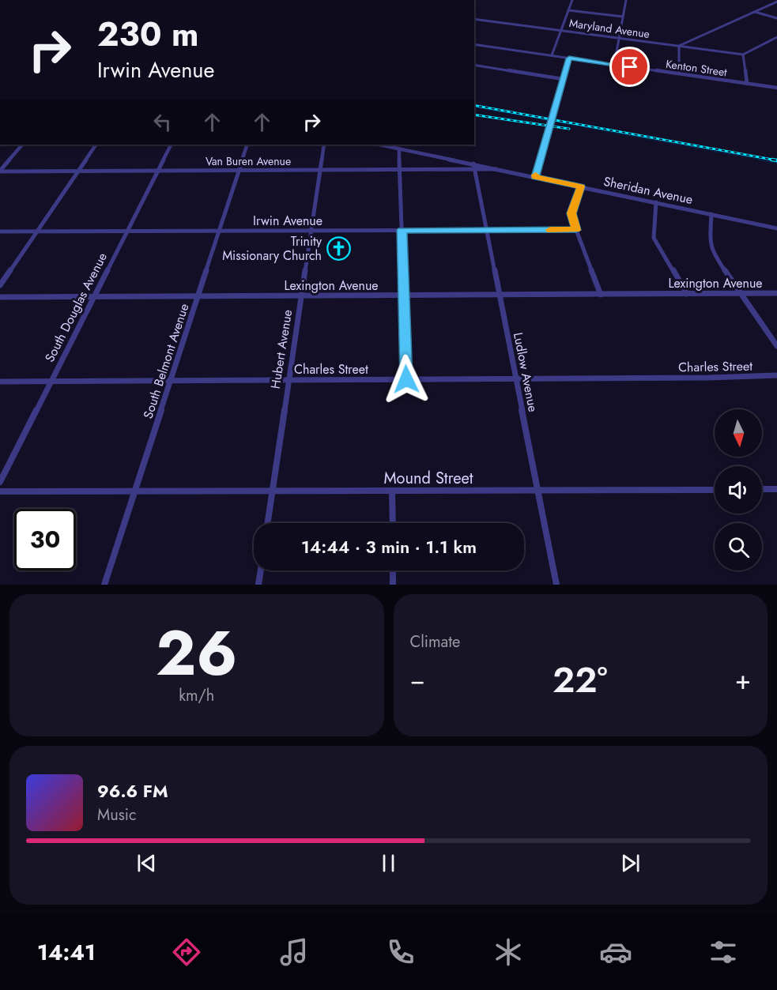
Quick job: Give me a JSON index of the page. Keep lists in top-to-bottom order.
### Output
{
  "streets": {
    "street": [
      "Maryland Avenue",
      "Kenton Street",
      "Van Buren Avenue",
      "Sheridan Avenue",
      "Irwin Avenue",
      "Lexington Avenue",
      "South Douglas Avenue",
      "Hubert Avenue",
      "South Belmont Avenue",
      "Charles Street",
      "Ludlow Avenue",
      "Mound Street"
    ]
  },
  "crossings": [
    ["Van Buren Avenue", "Sheridan Avenue"],
    ["Van Buren Avenue", "South Douglas Avenue"],
    ["Van Buren Avenue", "Hubert Avenue"],
    ["Van Buren Avenue", "South Belmont Avenue"],
    ["Van Buren Avenue", "Ludlow Avenue"],
    ["Sheridan Avenue", "Ludlow Avenue"],
    ["Irwin Avenue", "South Douglas Avenue"],
    ["Irwin Avenue", "Hubert Avenue"],
    ["Irwin Avenue", "South Belmont Avenue"],
    ["Irwin Avenue", "Ludlow Avenue"],
    ["Lexington Avenue", "South Douglas Avenue"],
    ["Lexington Avenue", "Hubert Avenue"],
    ["Lexington Avenue", "South Belmont Avenue"],
    ["Lexington Avenue", "Ludlow Avenue"],
    ["South Douglas Avenue", "Charles Street"],
    ["Hubert Avenue", "Charles Street"],
    ["Hubert Avenue", "Mound Street"],
    ["South Belmont Avenue", "Charles Street"],
    ["South Belmont Avenue", "Mound Street"],
    ["Charles Street", "Ludlow Avenue"],
    ["Ludlow Avenue", "Mound Street"]
  ],
  "places": {
    "church": ["Trinity Missionary Church"]
  },
  "north": "bottom",
  "page": {
    "turn": ["230 m", "Irwin Avenue"],
    "limit": "30",
    "trip": "14:44 · 3 min · 1.1 km",
    "tile": [
      ["26", "km/h"],
      "Climate"
    ],
    "heat": ["−", "22°", "+"],
    "song": ["96.6 FM", "Music"],
    "tabs": "14:41"
  }
}
